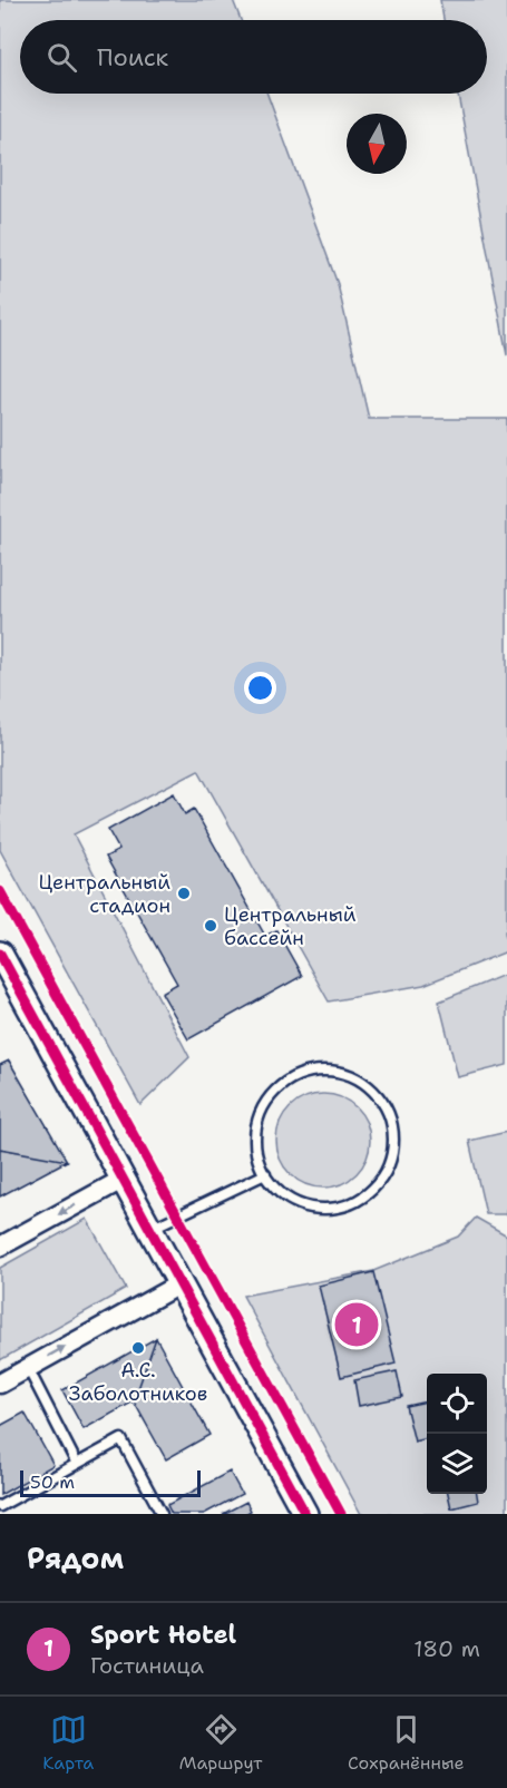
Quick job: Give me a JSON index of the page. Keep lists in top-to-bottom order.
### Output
{
  "places": ["Центральный стадион", "Центральный бассейн", "А.С. Заболотников"],
  "scale_bar": "50 m",
  "north": "bottom",
  "page": {
    "search": "Поиск",
    "pins": "1",
    "scale": "50 m",
    "heading": "Рядом",
    "list": [
      {
        "mark": "1",
        "name": "Sport Hotel",
        "note": "Гостиница",
        "value": "180 m"
      }
    ],
    "nav": ["Карта", "Маршрут", "Сохранённые"]
  }
}
